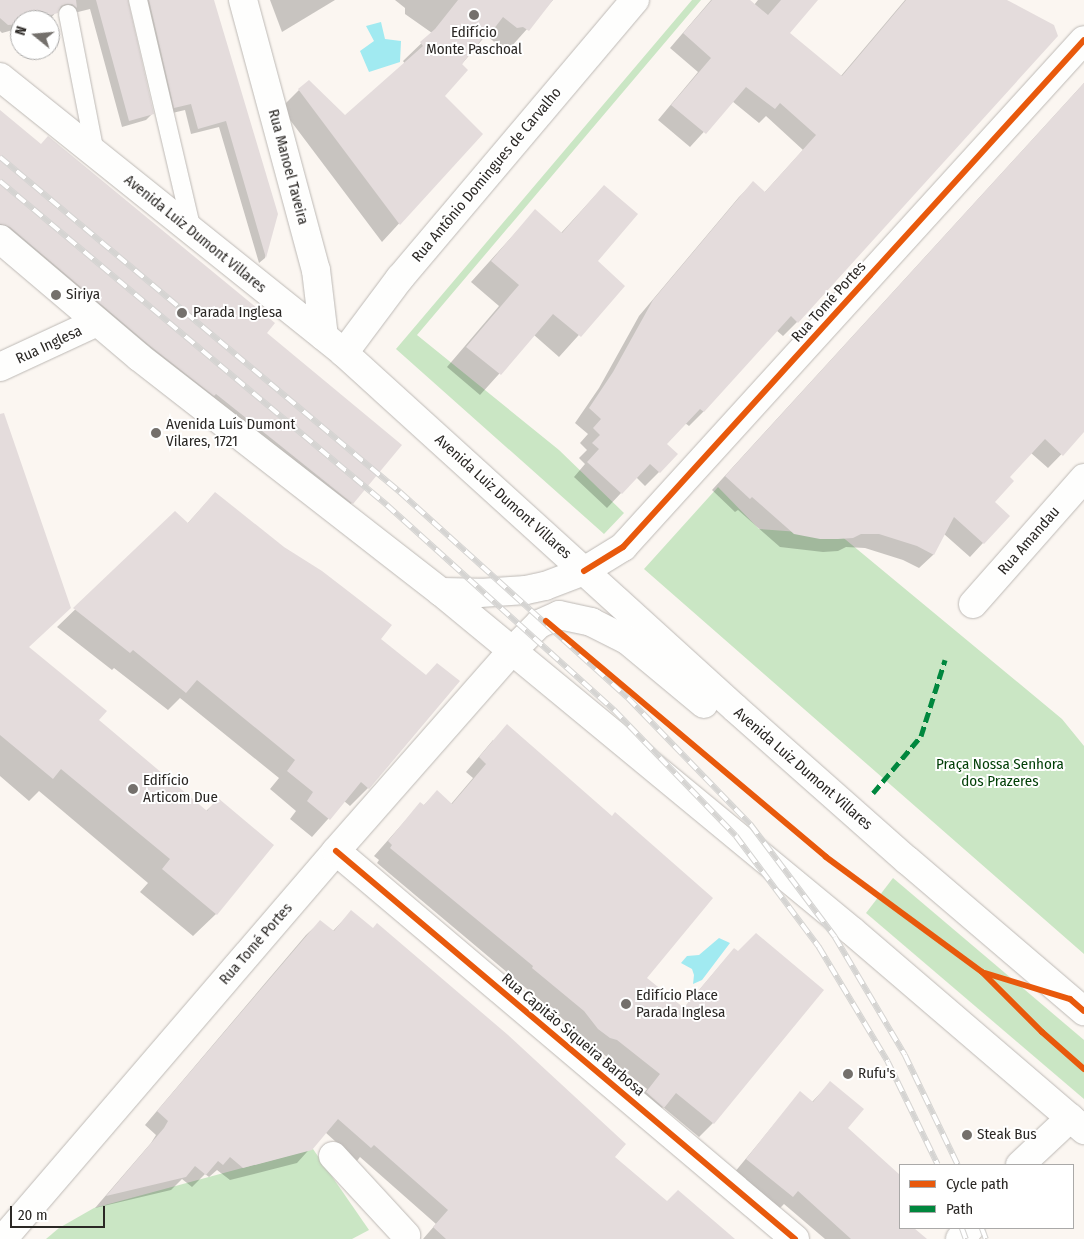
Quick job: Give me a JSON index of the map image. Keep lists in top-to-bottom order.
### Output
{
  "streets": {
    "main road": [
      "Rua Manoel Taveira",
      "Rua Antônio Domingues de Carvalho",
      "Avenida Luiz Dumont Villares",
      "Rua Tomé Portes",
      "Rua Inglesa",
      "Rua Amandau",
      "Rua Capitão Siqueira Barbosa"
    ]
  },
  "crossings": [
    ["Rua Manoel Taveira", "Rua Antônio Domingues de Carvalho"],
    ["Rua Manoel Taveira", "Avenida Luiz Dumont Villares"],
    ["Rua Antônio Domingues de Carvalho", "Avenida Luiz Dumont Villares"],
    ["Avenida Luiz Dumont Villares", "Rua Tomé Portes"],
    ["Rua Tomé Portes", "Rua Capitão Siqueira Barbosa"]
  ],
  "parks": ["Praça Nossa Senhora dos Prazeres"],
  "places": [
    "Edifício Monte Paschoal",
    "Siriya",
    "Parada Inglesa",
    "Avenida Luís Dumont Vilares, 1721",
    "Edifício Articom Due",
    "Edifício Place Parada Inglesa",
    "Rufu's",
    "Steak Bus"
  ],
  "legend": ["Cycle path", "Path"],
  "scale_bar": "20 m",
  "north": "left"
}
